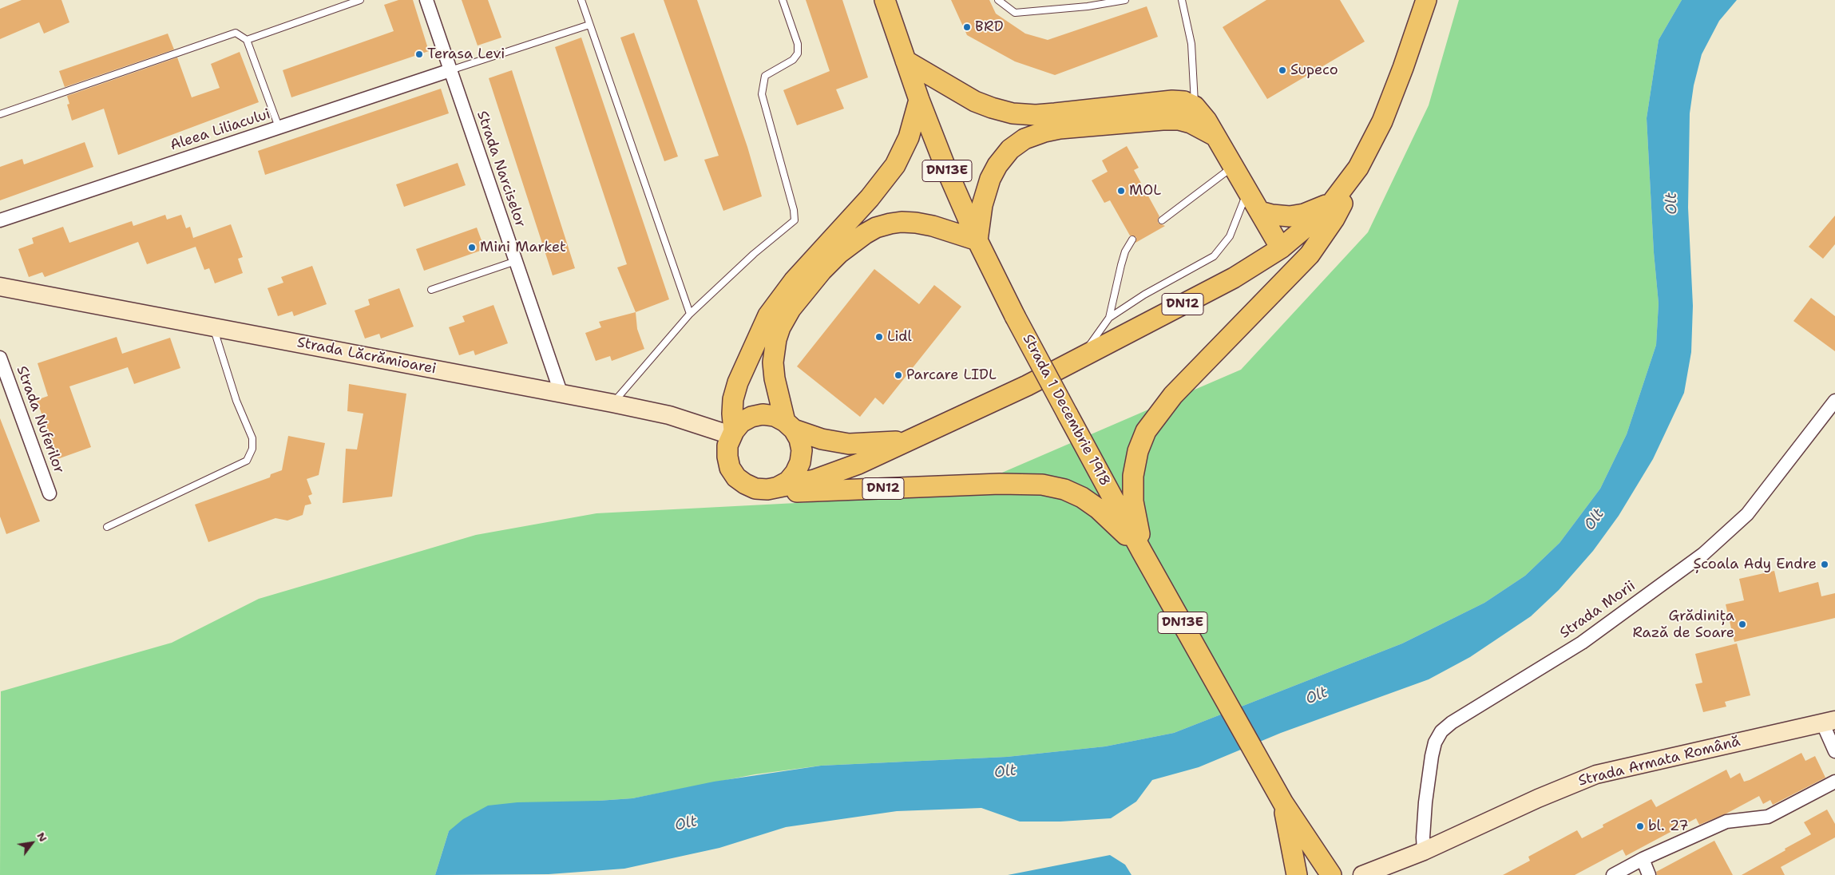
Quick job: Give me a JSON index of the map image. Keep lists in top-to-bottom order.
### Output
{
  "streets": {
    "main road": [
      "DN13E",
      "DN12",
      "Strada Lăcrămioarei",
      "Strada 1 Decembrie 1918",
      "Strada Armata Română"
    ],
    "street": [
      "Aleea Liliacului",
      "Strada Narciselor",
      "Strada Nuferilor",
      "Strada Morii"
    ]
  },
  "crossings": [
    ["Aleea Liliacului", "Strada Narciselor"],
    ["Strada Narciselor", "Strada Lăcrămioarei"],
    ["DN12", "Strada Lăcrămioarei"],
    ["DN12", "Strada 1 Decembrie 1918"],
    ["Strada Morii", "Strada Armata Română"]
  ],
  "water": ["Olt"],
  "places": [
    "BRD",
    "Terasa Levi",
    "Supeco",
    "MOL",
    "Mini Market",
    "Lidl",
    "Parcare LIDL",
    "Școala Ady Endre",
    "Grădinița Rază de Soare",
    "bl. 27"
  ],
  "north": "top right"
}
